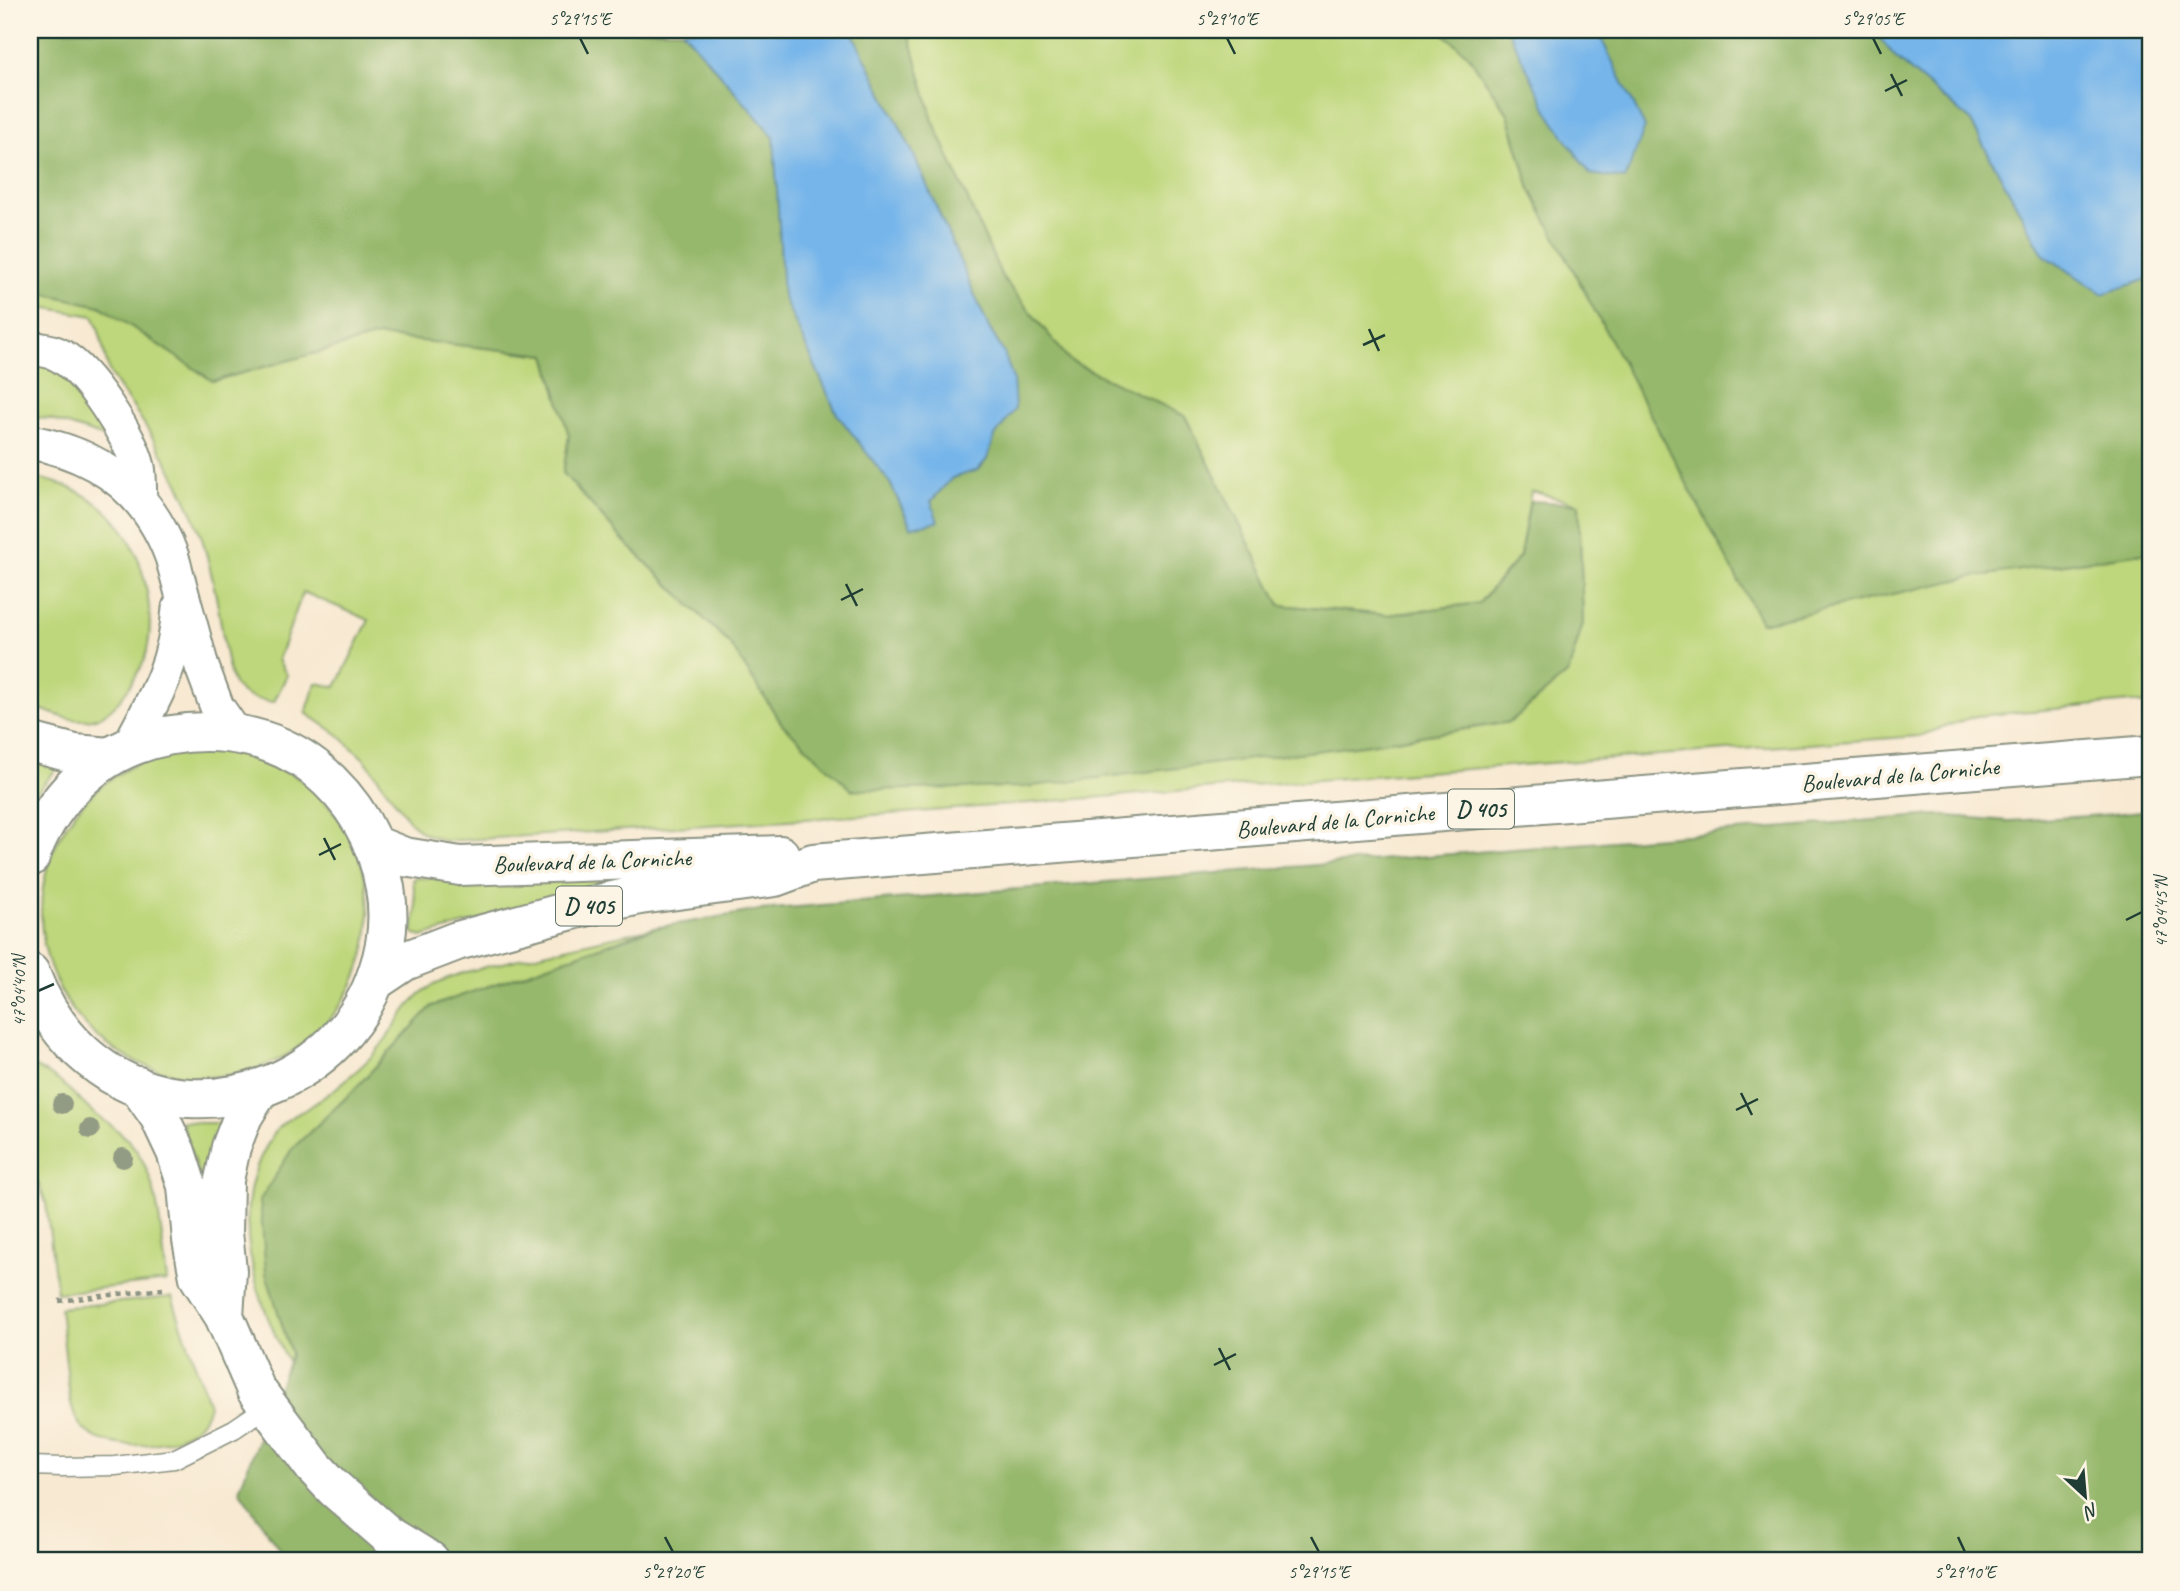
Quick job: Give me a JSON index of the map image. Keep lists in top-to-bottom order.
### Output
{
  "streets": {
    "main road": ["Boulevard de la Corniche", "D 405"]
  },
  "north": "bottom right",
  "coordinates": [
    "5°29'15\"E",
    "5°29'10\"E",
    "5°29'05\"E",
    "47°04'45\"N",
    "47°04'40\"N",
    "5°29'20\"E"
  ]
}
